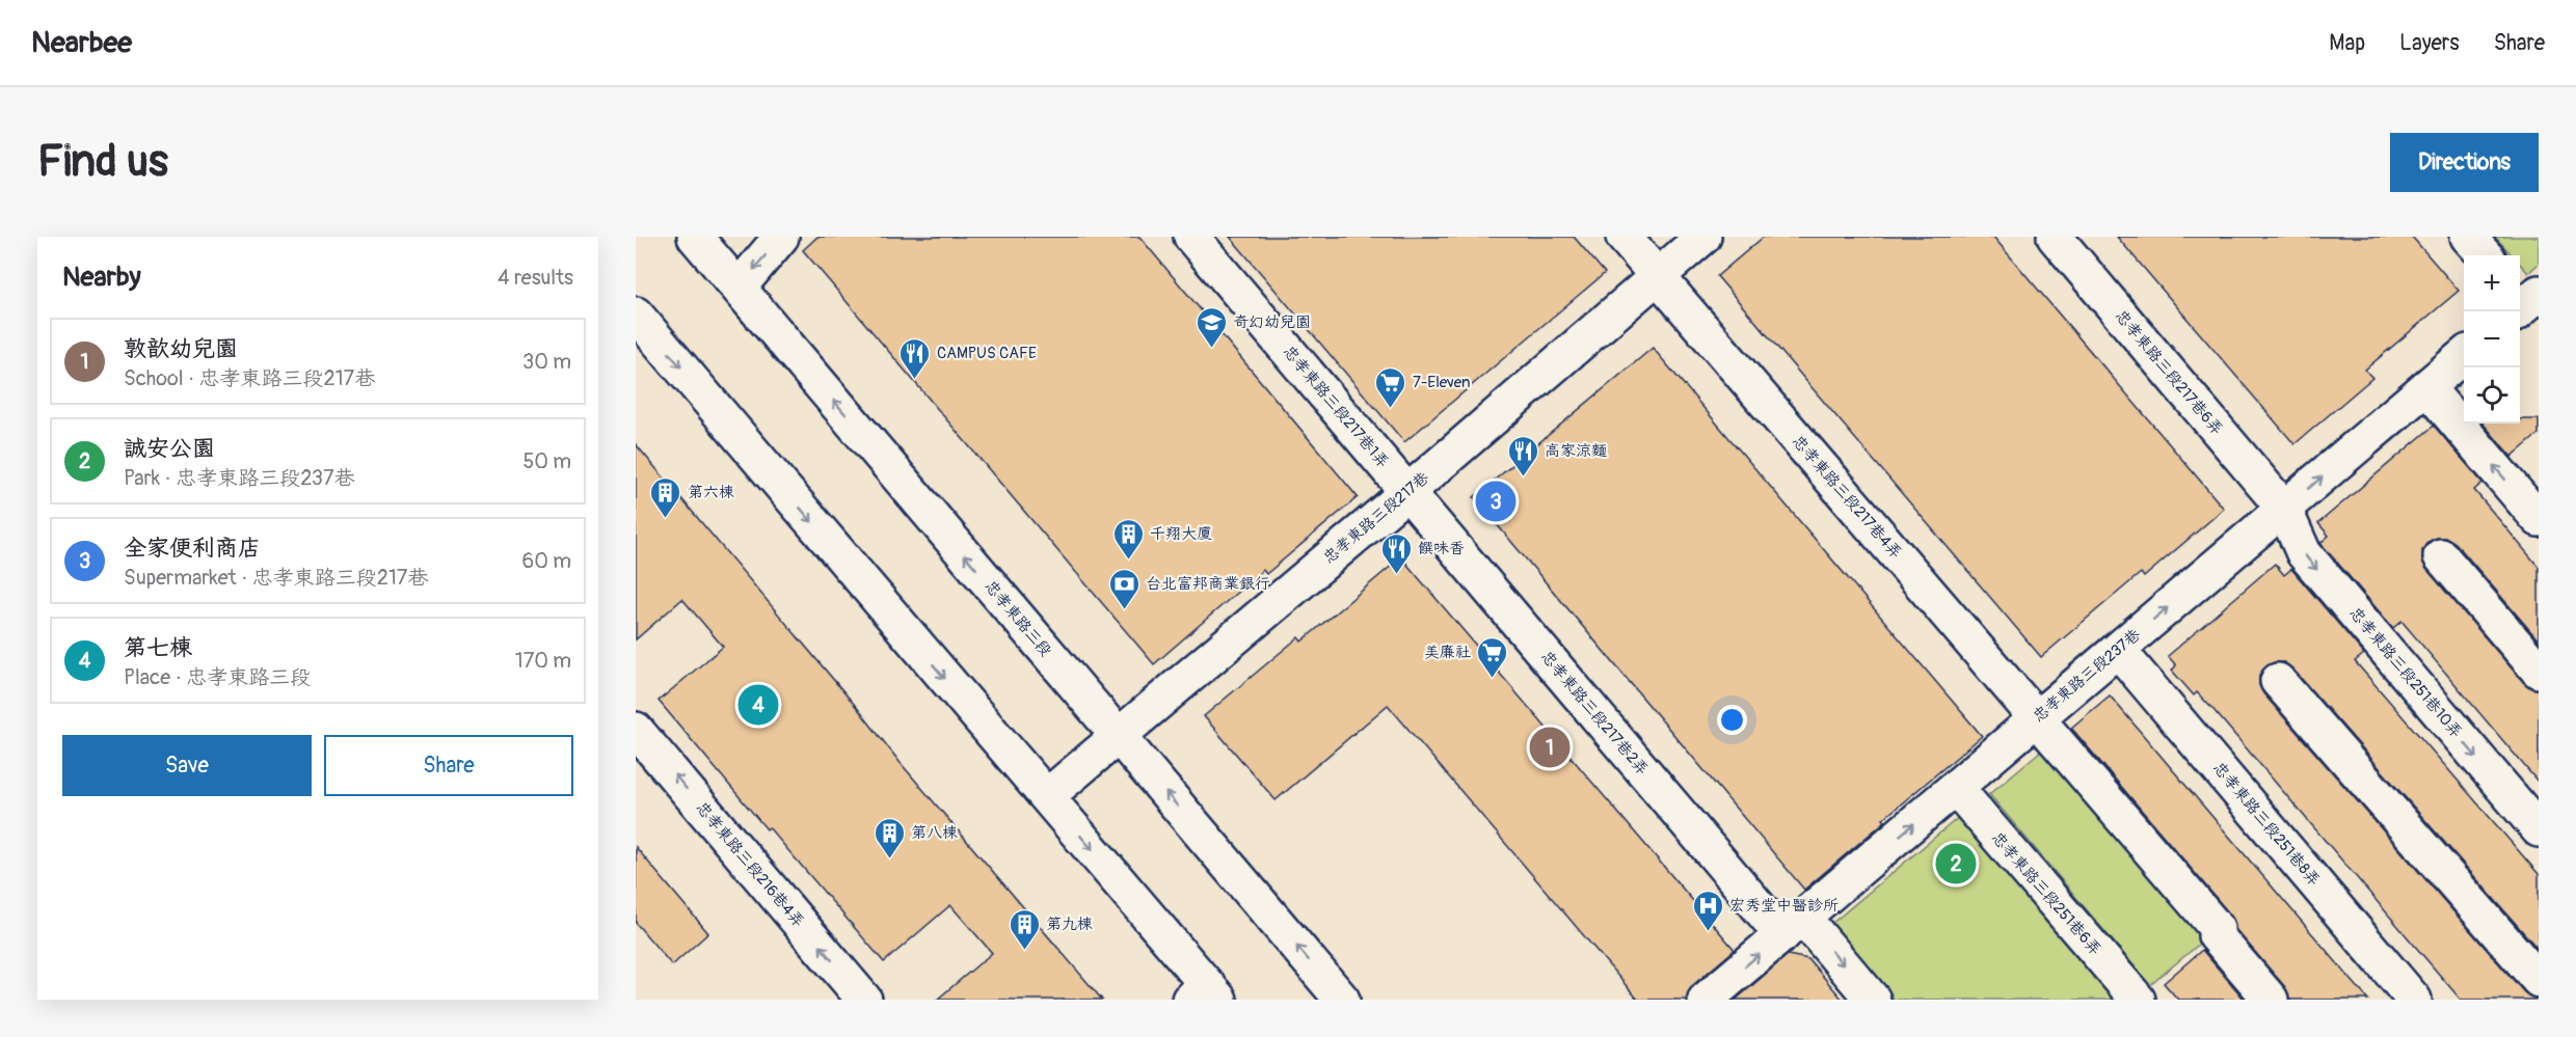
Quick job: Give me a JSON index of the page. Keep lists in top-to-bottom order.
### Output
{
  "streets": {
    "main road": [
      "忠孝東路三段217巷6弄",
      "忠孝東路三段217巷1弄",
      "忠孝東路三段217巷4弄",
      "忠孝東路三段217巷",
      "忠孝東路三段",
      "忠孝東路三段251巷10弄",
      "忠孝東路三段237巷",
      "忠孝東路三段217巷2弄",
      "忠孝東路三段251巷8弄",
      "忠孝東路三段216巷4弄",
      "忠孝東路三段251巷6弄"
    ]
  },
  "crossings": [
    ["忠孝東路三段217巷6弄", "忠孝東路三段251巷10弄"],
    ["忠孝東路三段217巷6弄", "忠孝東路三段237巷"],
    ["忠孝東路三段217巷1弄", "忠孝東路三段217巷"],
    ["忠孝東路三段217巷1弄", "忠孝東路三段217巷2弄"],
    ["忠孝東路三段217巷4弄", "忠孝東路三段217巷"],
    ["忠孝東路三段217巷4弄", "忠孝東路三段237巷"],
    ["忠孝東路三段217巷", "忠孝東路三段"],
    ["忠孝東路三段217巷", "忠孝東路三段217巷2弄"],
    ["忠孝東路三段251巷10弄", "忠孝東路三段237巷"],
    ["忠孝東路三段237巷", "忠孝東路三段217巷2弄"],
    ["忠孝東路三段237巷", "忠孝東路三段251巷8弄"],
    ["忠孝東路三段237巷", "忠孝東路三段251巷6弄"]
  ],
  "one_way": ["忠孝東路三段237巷"],
  "places": {
    "school or university": ["奇幻幼兒園"],
    "restaurant": ["CAMPUS CAFE", "高家涼麵", "饌味香"],
    "supermarket": ["7-Eleven", "美廉社"],
    "building": [
      "第六棟",
      "千翔大廈",
      "第八棟",
      "第九棟"
    ],
    "bank": ["台北富邦商業銀行"],
    "hospital": ["宏秀堂中醫診所"]
  },
  "page": {
    "header": "Nearbee",
    "nav": ["Map", "Layers", "Share"],
    "buttons": [
      "Directions",
      ["Save", "Share"]
    ],
    "title": "Find us",
    "heading": ["Nearby", "4 results"],
    "map_buttons": ["+", "−"],
    "list": [
      {
        "mark": "1",
        "name": "敦歆幼兒園",
        "note": "School · 忠孝東路三段217巷",
        "value": "30 m"
      },
      {
        "mark": "2",
        "name": "誠安公園",
        "note": "Park · 忠孝東路三段237巷",
        "value": "50 m"
      },
      {
        "mark": "3",
        "name": "全家便利商店",
        "note": "Supermarket · 忠孝東路三段217巷",
        "value": "60 m"
      },
      {
        "mark": "4",
        "name": "第七棟",
        "note": "Place · 忠孝東路三段",
        "value": "170 m"
      }
    ],
    "pins": [
      "3",
      "4",
      "1",
      "2"
    ]
  }
}
